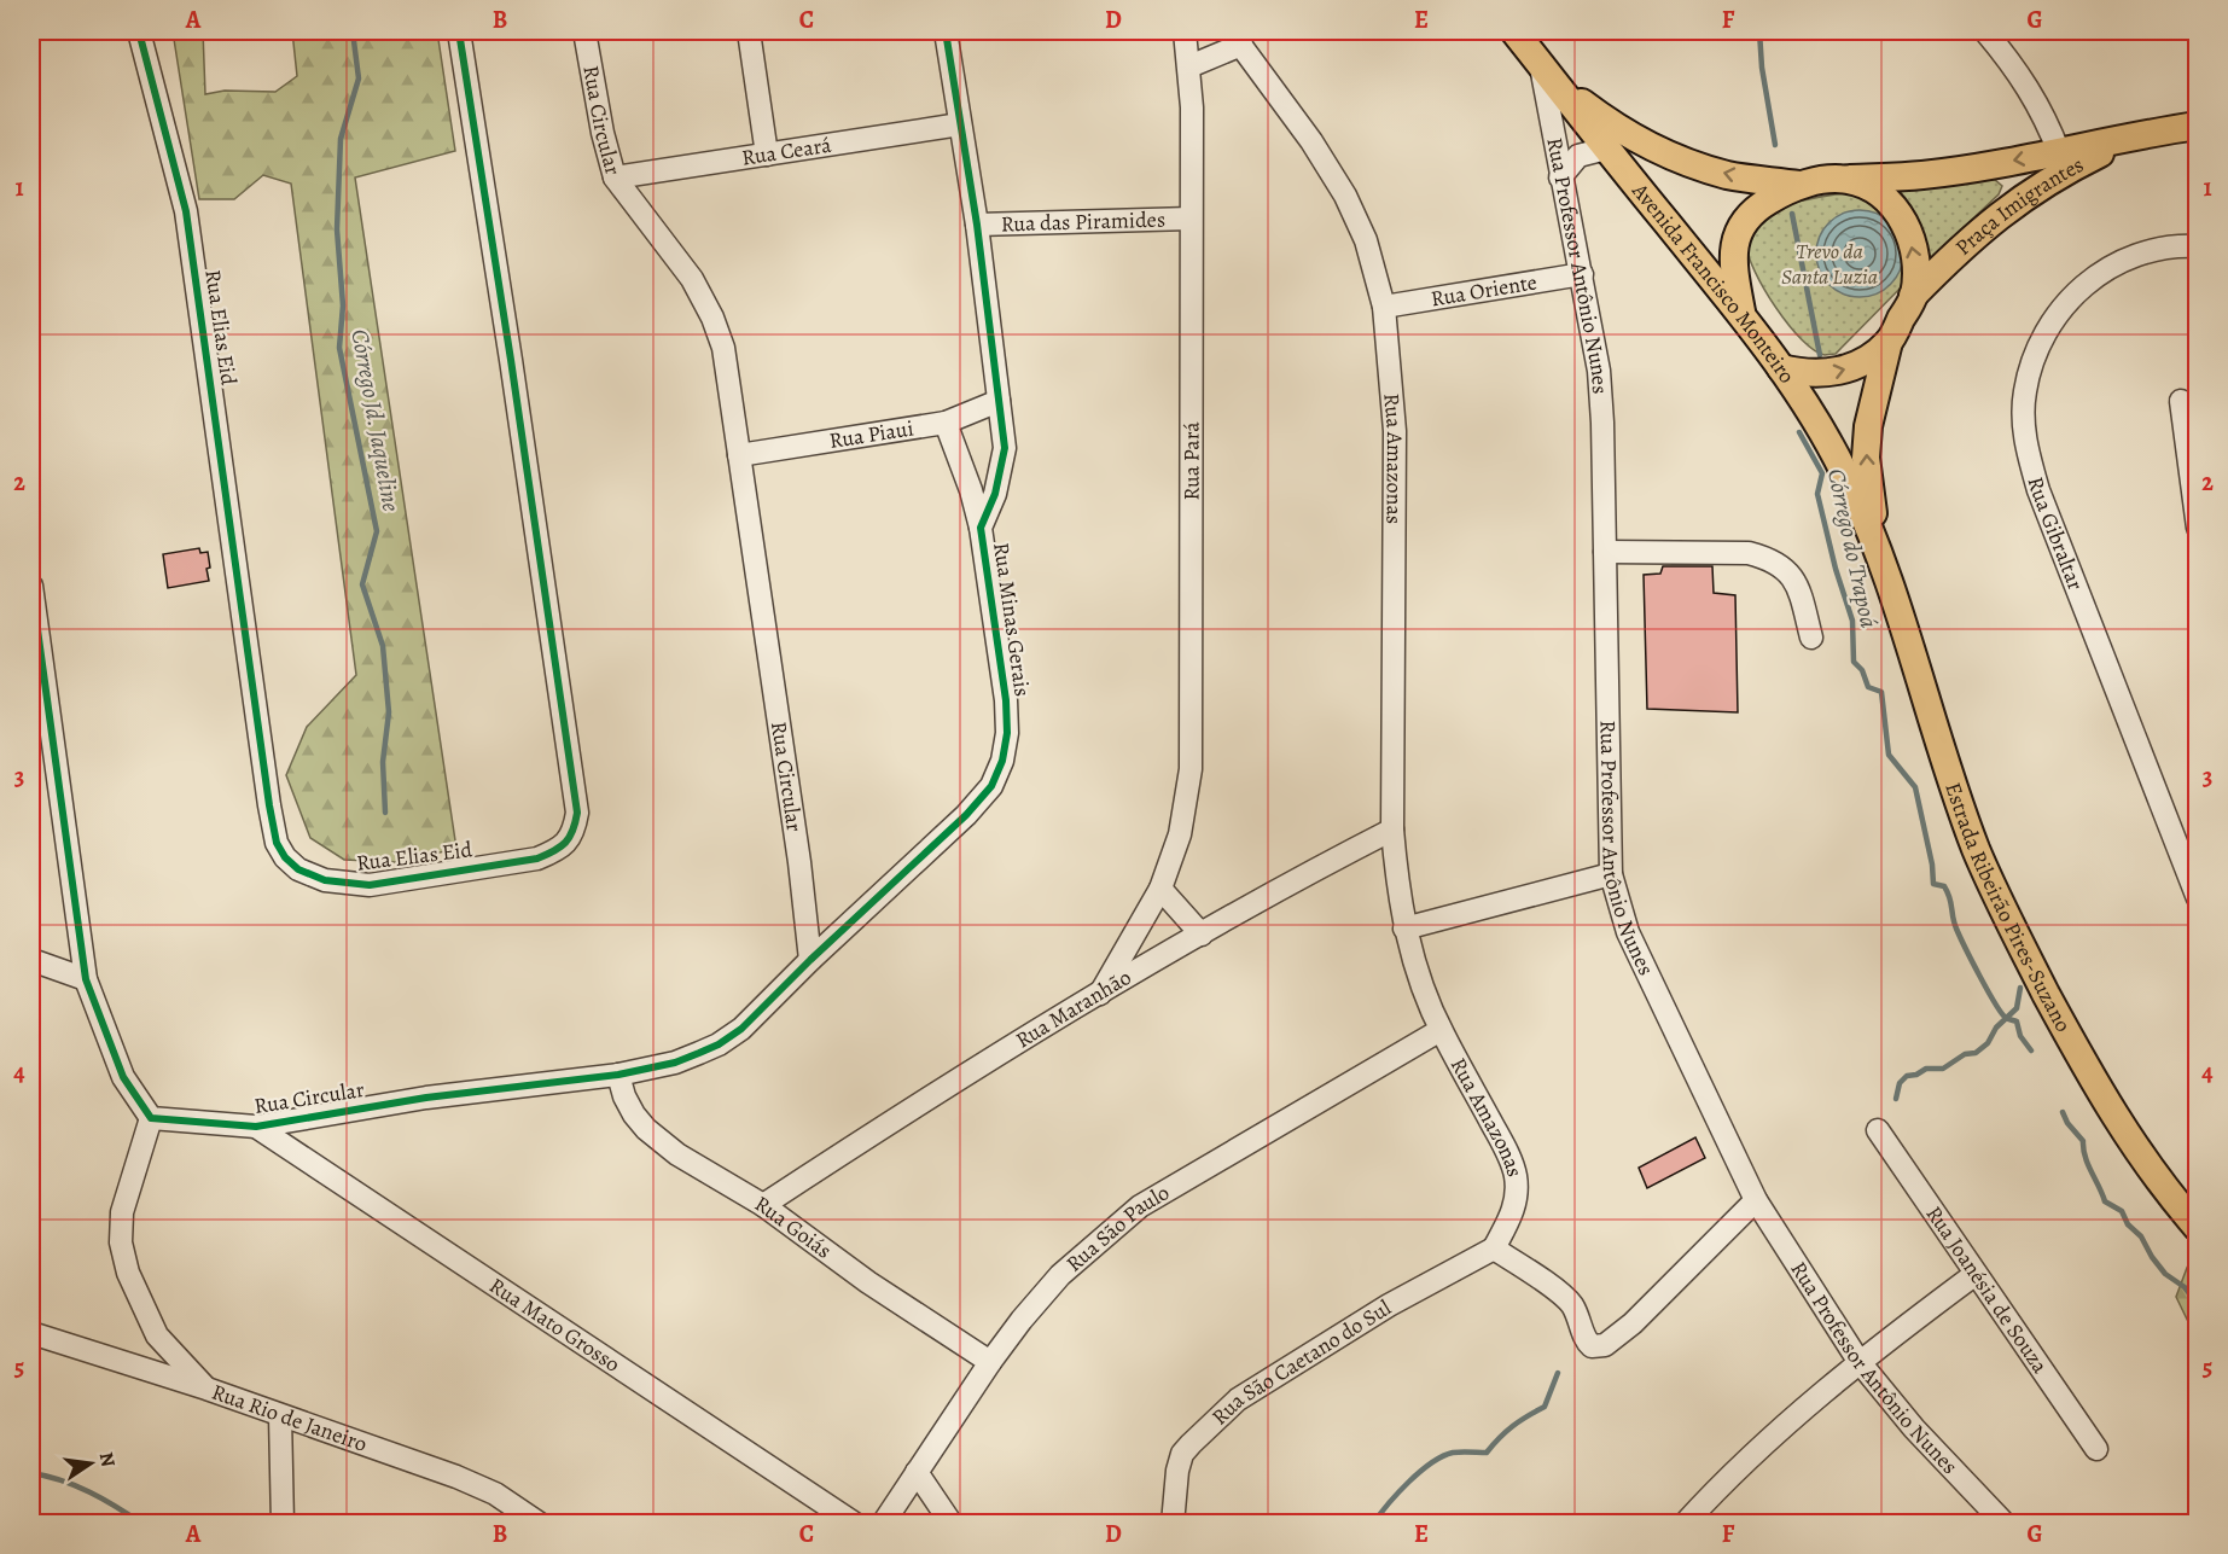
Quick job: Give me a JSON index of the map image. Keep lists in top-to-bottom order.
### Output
{
  "streets": {
    "main road": ["Praça Imigrantes", "Avenida Francisco Monteiro", "Estrada Ribeirão Pires-Suzano"],
    "street": [
      "Rua Circular",
      "Rua Ceará",
      "Rua das Piramides",
      "Rua Professor Antônio Nunes",
      "Rua Oriente",
      "Rua Elias Eid",
      "Rua Piaui",
      "Rua Amazonas",
      "Rua Pará",
      "Rua Gibraltar",
      "Rua Minas Gerais",
      "Rua Maranhão",
      "Rua Goiás",
      "Rua São Paulo",
      "Rua Joanésia de Souza",
      "Rua Mato Grosso",
      "Rua São Caetano do Sul",
      "Rua Rio de Janeiro"
    ]
  },
  "crossings": [
    ["Rua Circular", "Rua Ceará"],
    ["Rua Circular", "Rua Piaui"],
    ["Rua Circular", "Rua Minas Gerais"],
    ["Rua Circular", "Rua Goiás"],
    ["Rua Circular", "Rua Mato Grosso"],
    ["Rua Ceará", "Rua Minas Gerais"],
    ["Praça Imigrantes", "Avenida Francisco Monteiro"],
    ["Rua das Piramides", "Rua Pará"],
    ["Rua das Piramides", "Rua Minas Gerais"],
    ["Rua Professor Antônio Nunes", "Avenida Francisco Monteiro"],
    ["Rua Professor Antônio Nunes", "Rua Oriente"],
    ["Avenida Francisco Monteiro", "Estrada Ribeirão Pires-Suzano"],
    ["Rua Oriente", "Rua Amazonas"],
    ["Rua Piaui", "Rua Minas Gerais"],
    ["Rua Amazonas", "Rua Maranhão"],
    ["Rua Amazonas", "Rua São Paulo"],
    ["Rua Amazonas", "Rua São Caetano do Sul"],
    ["Rua Pará", "Rua Maranhão"],
    ["Rua Maranhão", "Rua Goiás"],
    ["Rua Goiás", "Rua São Paulo"]
  ],
  "water": ["Córrego Jd. Jaqueline", "Córrego do Trapoá"],
  "parks": ["Trevo da Santa Luzia"],
  "north": "right",
  "grid": {
    "columns": [
      "A",
      "B",
      "C",
      "D",
      "E",
      "F",
      "G"
    ],
    "rows": [
      "1",
      "2",
      "3",
      "4",
      "5"
    ]
  }
}
